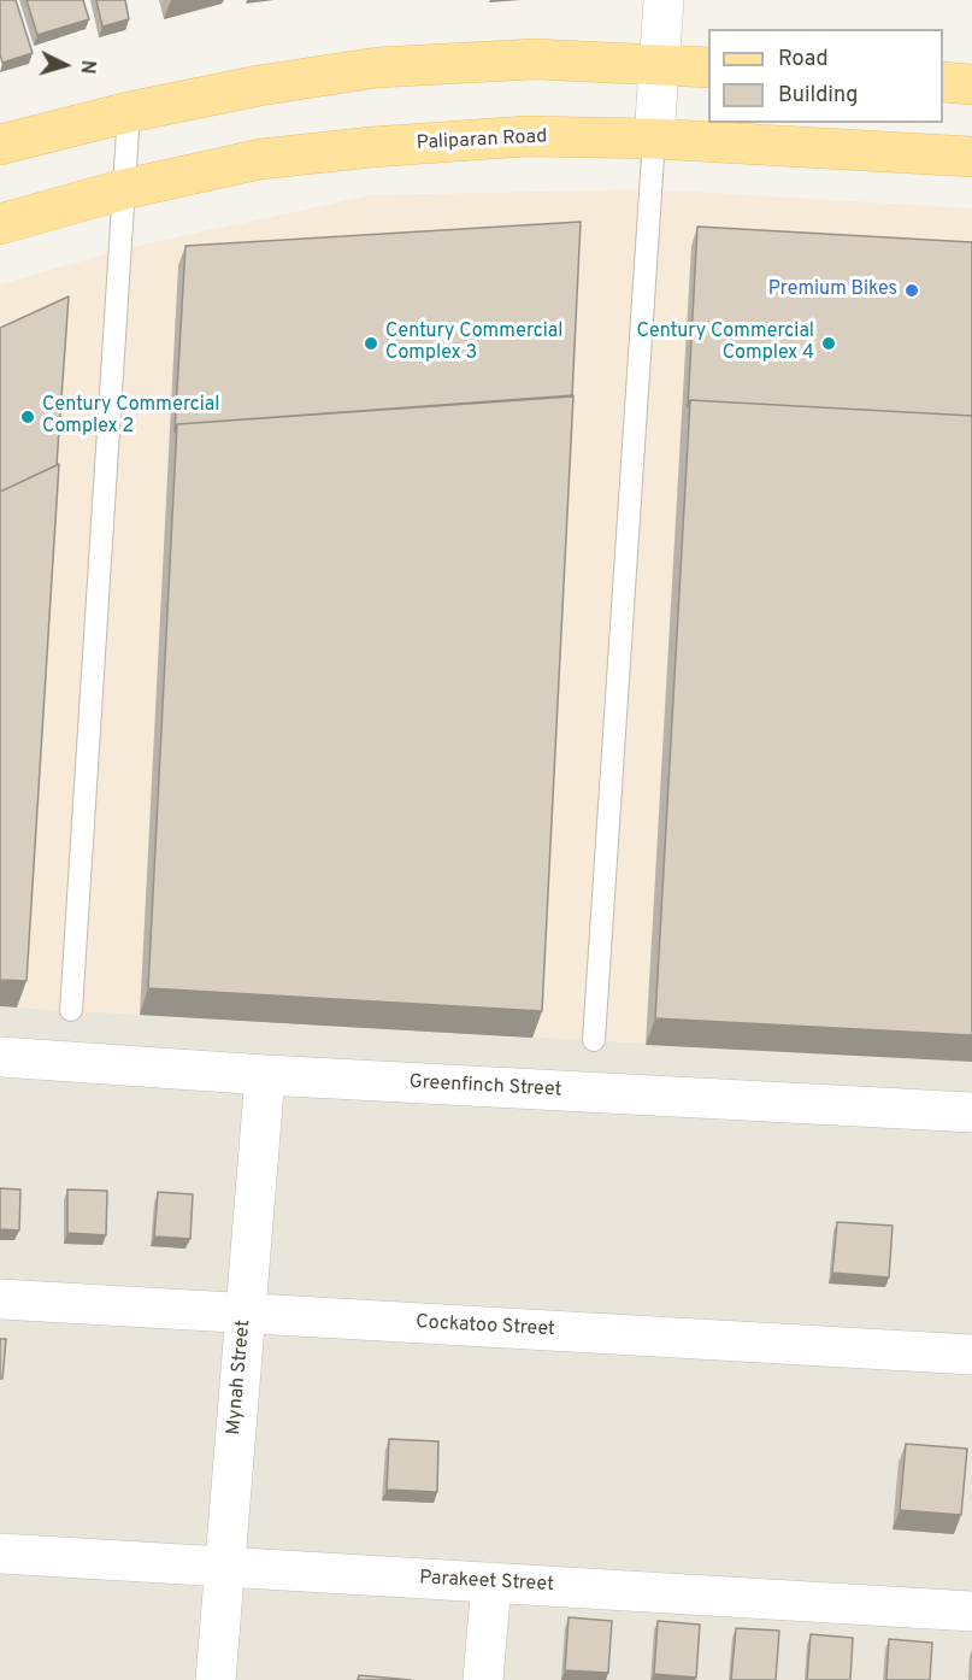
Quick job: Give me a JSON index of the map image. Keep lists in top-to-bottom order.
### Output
{
  "streets": {
    "main road": ["Paliparan Road"],
    "street": [
      "Greenfinch Street",
      "Cockatoo Street",
      "Mynah Street",
      "Parakeet Street"
    ]
  },
  "crossings": [
    ["Greenfinch Street", "Mynah Street"],
    ["Cockatoo Street", "Mynah Street"],
    ["Mynah Street", "Parakeet Street"]
  ],
  "places": [
    "Premium Bikes",
    "Century Commercial Complex 3",
    "Century Commercial Complex 4",
    "Century Commercial Complex 2"
  ],
  "legend": ["Road", "Building"],
  "north": "right"
}
